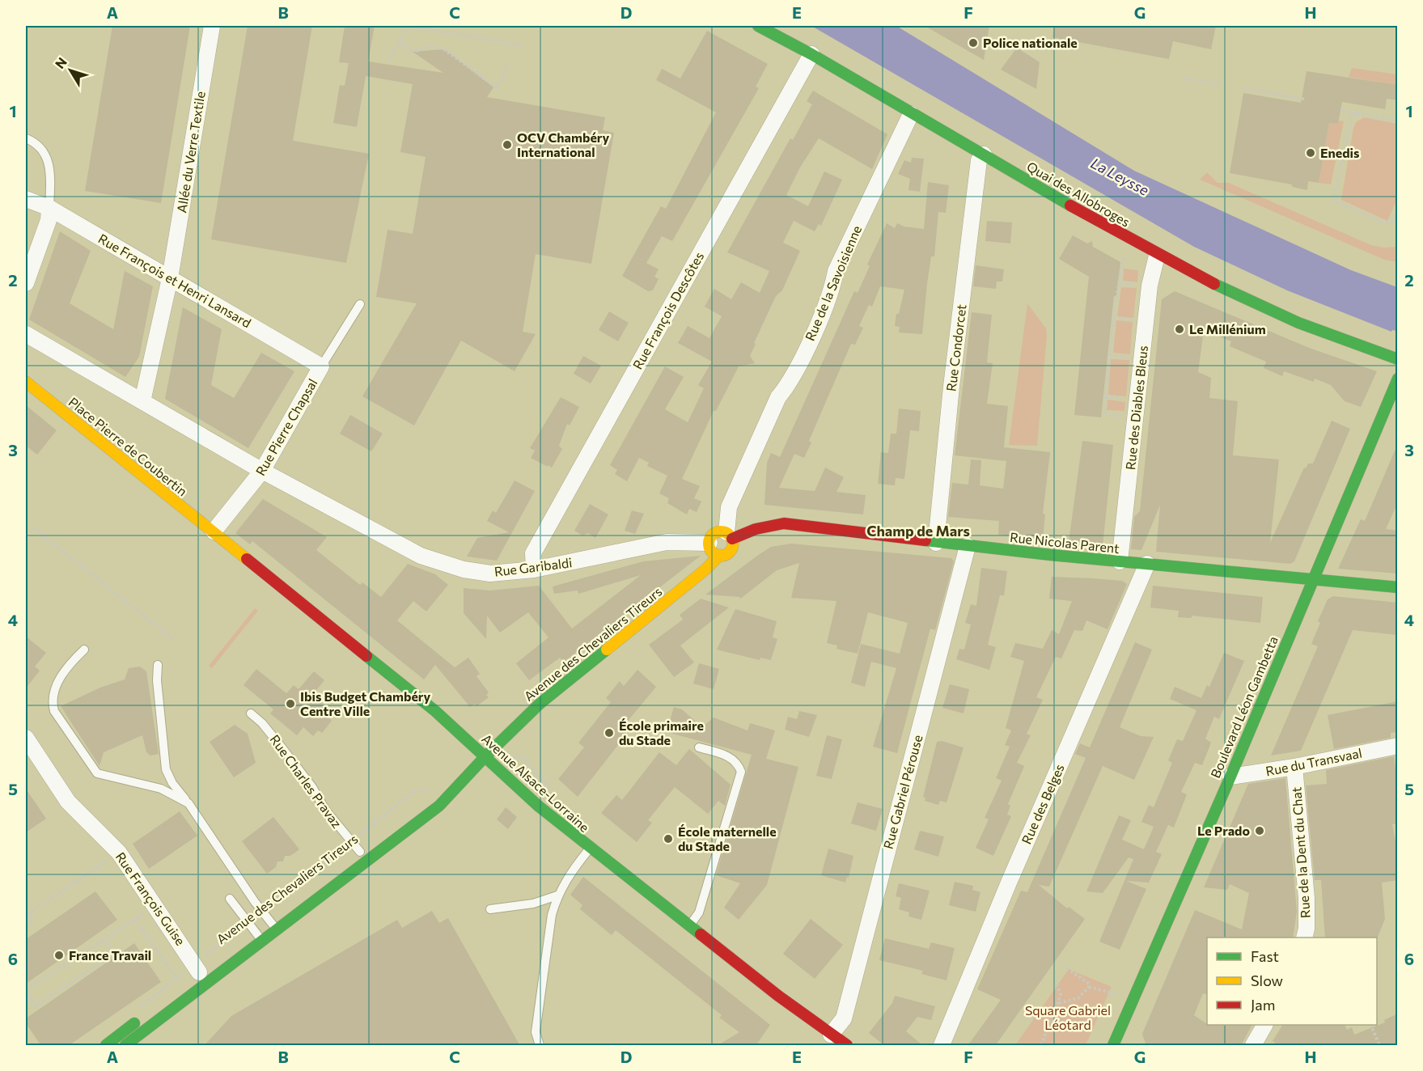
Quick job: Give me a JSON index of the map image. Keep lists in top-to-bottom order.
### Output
{
  "streets": {
    "main road": [
      "Quai des Allobroges",
      "Place Pierre de Coubertin",
      "Rue Nicolas Parent",
      "Avenue des Chevaliers Tireurs",
      "Boulevard Léon Gambetta",
      "Avenue Alsace-Lorraine"
    ],
    "street": [
      "Allée du Verre Textile",
      "Rue François et Henri Lansard",
      "Rue de la Savoisienne",
      "Rue François Descôtes",
      "Rue Condorcet",
      "Rue des Diables Bleus",
      "Rue Pierre Chapsal",
      "Rue Garibaldi",
      "Rue du Transvaal",
      "Rue Gabriel Pérouse",
      "Rue des Belges",
      "Rue de la Dent du Chat",
      "Rue François Guise"
    ],
    "lane": ["Rue Charles Pravaz"]
  },
  "crossings": [
    ["Allée du Verre Textile", "Rue François et Henri Lansard"],
    ["Allée du Verre Textile", "Rue Garibaldi"],
    ["Quai des Allobroges", "Rue de la Savoisienne"],
    ["Quai des Allobroges", "Rue François Descôtes"],
    ["Quai des Allobroges", "Rue Condorcet"],
    ["Quai des Allobroges", "Rue des Diables Bleus"],
    ["Rue François et Henri Lansard", "Rue Pierre Chapsal"],
    ["Rue de la Savoisienne", "Rue Nicolas Parent"],
    ["Rue François Descôtes", "Rue Garibaldi"],
    ["Rue Condorcet", "Rue Nicolas Parent"],
    ["Rue des Diables Bleus", "Rue Nicolas Parent"],
    ["Rue Pierre Chapsal", "Place Pierre de Coubertin"],
    ["Rue Pierre Chapsal", "Rue Garibaldi"],
    ["Rue Pierre Chapsal", "Avenue Alsace-Lorraine"],
    ["Place Pierre de Coubertin", "Avenue Alsace-Lorraine"],
    ["Rue Nicolas Parent", "Rue Garibaldi"],
    ["Rue Nicolas Parent", "Avenue des Chevaliers Tireurs"],
    ["Rue Nicolas Parent", "Boulevard Léon Gambetta"],
    ["Rue Nicolas Parent", "Rue Gabriel Pérouse"],
    ["Rue Nicolas Parent", "Rue des Belges"],
    ["Rue Garibaldi", "Avenue des Chevaliers Tireurs"],
    ["Avenue des Chevaliers Tireurs", "Avenue Alsace-Lorraine"],
    ["Boulevard Léon Gambetta", "Rue du Transvaal"],
    ["Rue du Transvaal", "Rue de la Dent du Chat"],
    ["Avenue Alsace-Lorraine", "Rue Gabriel Pérouse"]
  ],
  "districts": ["Champ de Mars"],
  "water": ["La Leysse"],
  "parks": ["Square Gabriel Léotard"],
  "places": [
    "Police nationale",
    "OCV Chambéry International",
    "Enedis",
    "Le Millénium",
    "Ibis Budget Chambéry Centre Ville",
    "École primaire du Stade",
    "Le Prado",
    "École maternelle du Stade",
    "France Travail"
  ],
  "legend": ["Fast", "Slow", "Jam"],
  "north": "top left",
  "grid": {
    "columns": [
      "A",
      "B",
      "C",
      "D",
      "E",
      "F",
      "G",
      "H"
    ],
    "rows": [
      "1",
      "2",
      "3",
      "4",
      "5",
      "6"
    ]
  }
}
